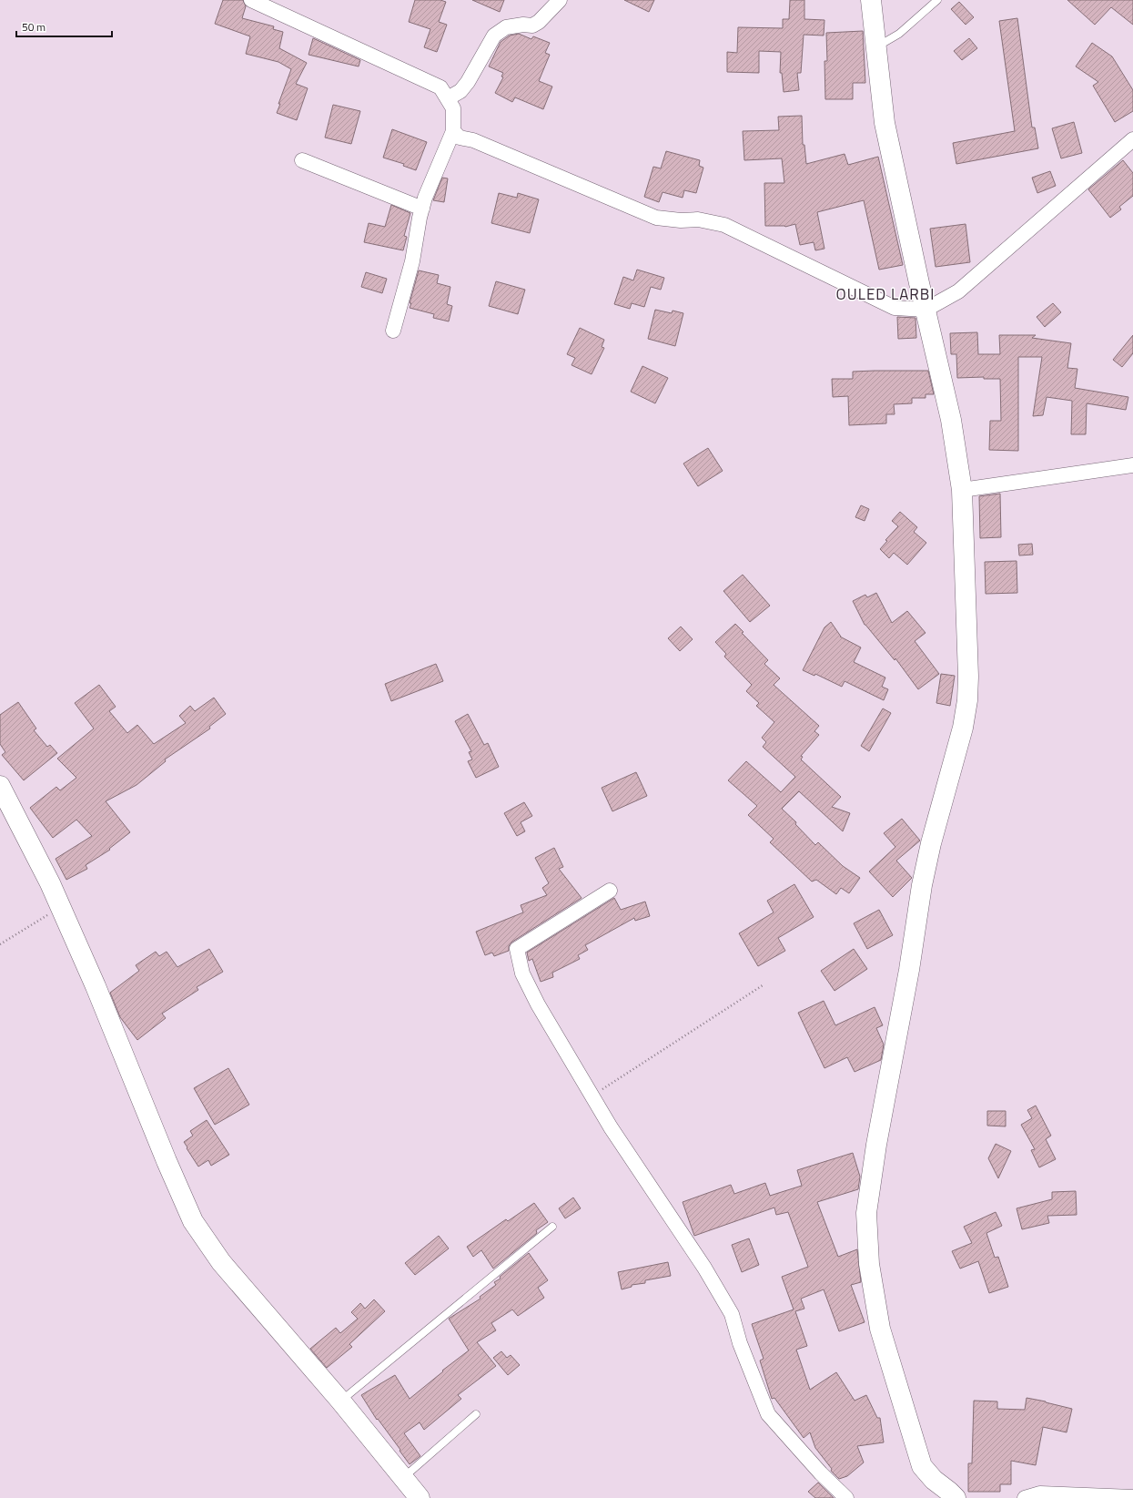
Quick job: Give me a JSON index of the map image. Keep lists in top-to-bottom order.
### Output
{
  "districts": ["OULED LARBI"],
  "scale_bar": "50 m"
}
